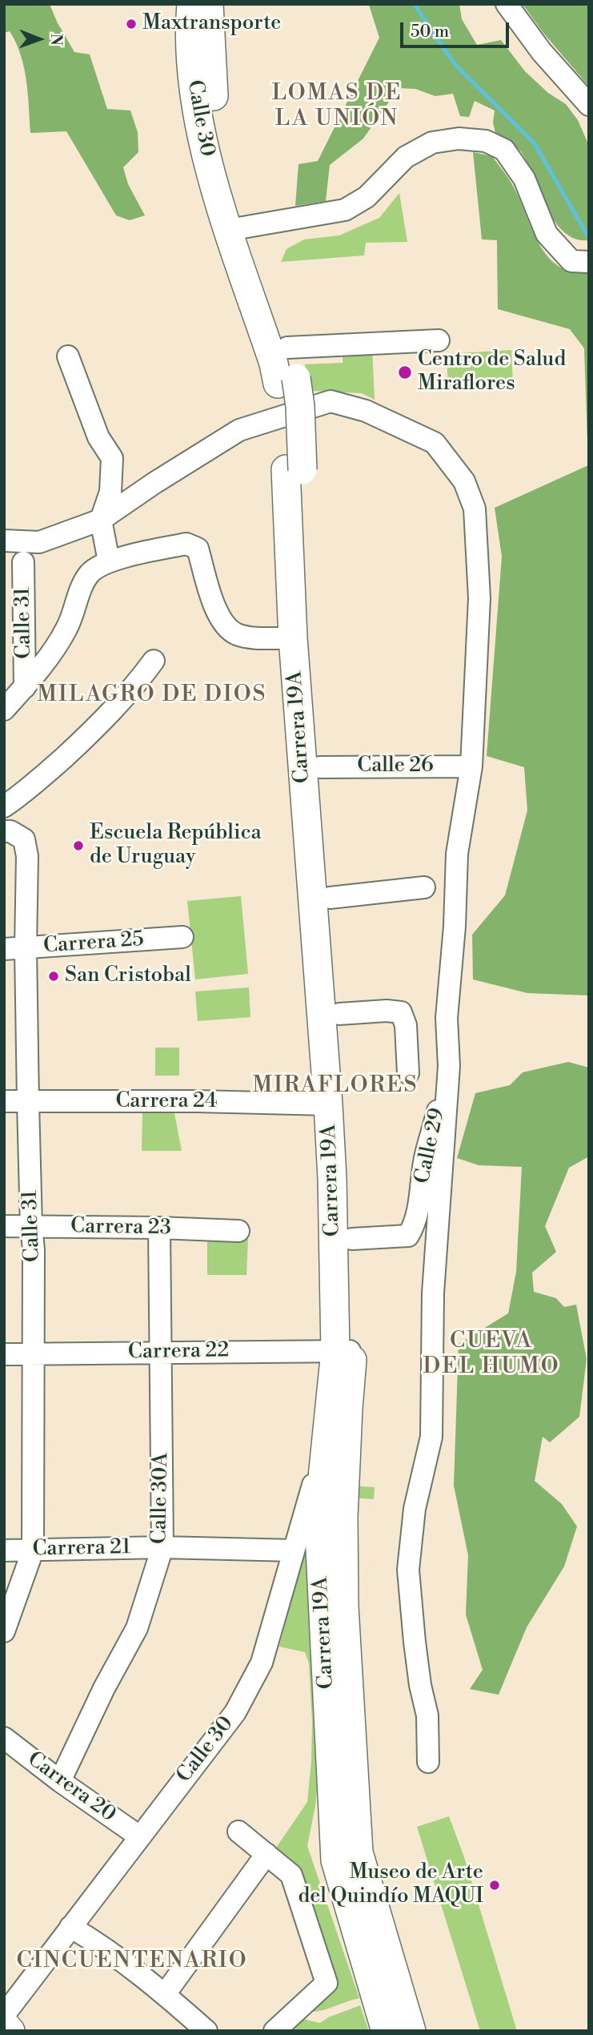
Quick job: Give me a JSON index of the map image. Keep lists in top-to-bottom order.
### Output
{
  "streets": {
    "main road": ["Calle 30", "Carrera 19A"],
    "street": [
      "Calle 31",
      "Calle 26",
      "Carrera 25",
      "Carrera 24",
      "Calle 29",
      "Carrera 23",
      "Carrera 22",
      "Calle 30A",
      "Carrera 21",
      "Carrera 20"
    ]
  },
  "crossings": [
    ["Calle 30", "Carrera 19A"],
    ["Calle 30", "Carrera 21"],
    ["Calle 30", "Carrera 20"],
    ["Calle 31", "Carrera 25"],
    ["Calle 31", "Carrera 24"],
    ["Calle 31", "Carrera 23"],
    ["Calle 31", "Carrera 22"],
    ["Calle 31", "Carrera 21"],
    ["Carrera 19A", "Calle 26"],
    ["Carrera 19A", "Carrera 24"],
    ["Carrera 19A", "Calle 29"],
    ["Carrera 19A", "Carrera 22"],
    ["Carrera 23", "Calle 30A"],
    ["Carrera 22", "Calle 30A"],
    ["Calle 30A", "Carrera 21"],
    ["Calle 30A", "Carrera 20"]
  ],
  "districts": [
    "LOMAS DE LA UNIÓN",
    "MILAGRO DE DIOS",
    "MIRAFLORES",
    "CUEVA DEL HUMO",
    "CINCUENTENARIO"
  ],
  "places": [
    "Maxtransporte",
    "Centro de Salud Miraflores",
    "Escuela República de Uruguay",
    "San Cristobal",
    "Museo de Arte del Quindío MAQUI"
  ],
  "scale_bar": "50 m",
  "north": "right"
}
